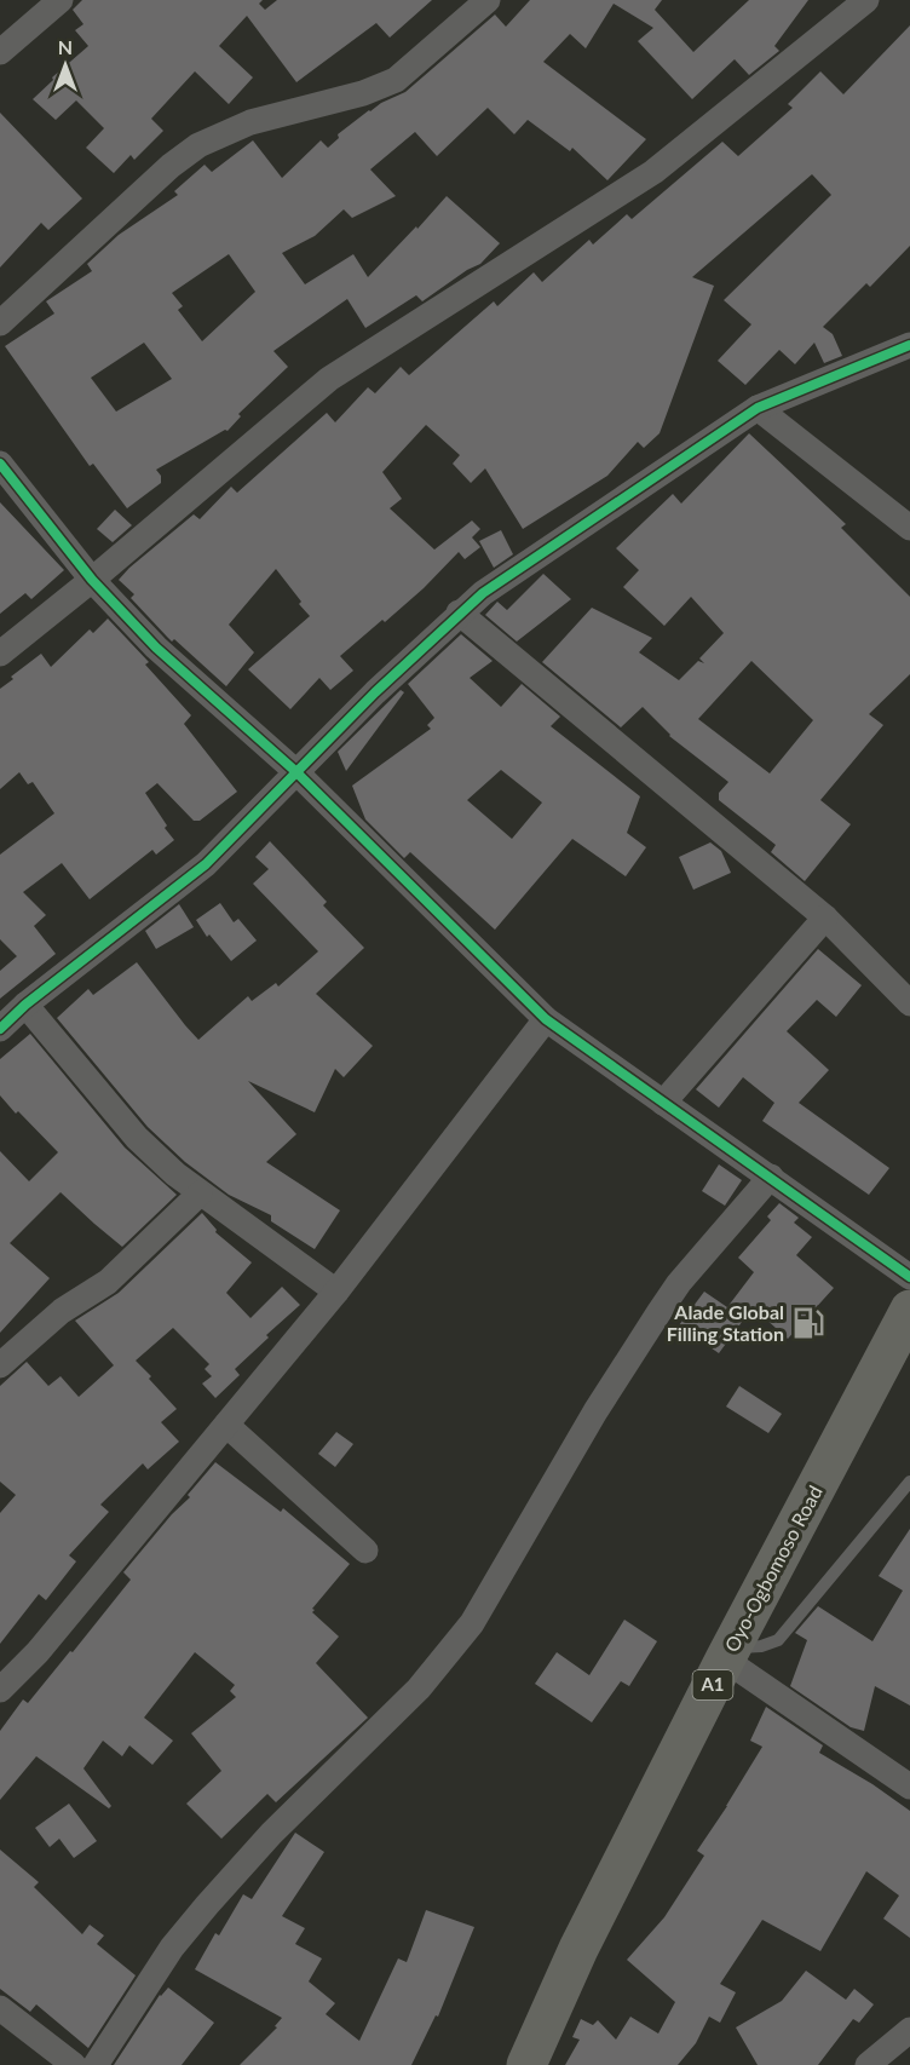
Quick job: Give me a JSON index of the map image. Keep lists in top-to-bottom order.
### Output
{
  "streets": {
    "highway": ["Oyo-Ogbomoso Road", "A1"]
  },
  "places": {
    "fuel station": ["Alade Global Filling Station"]
  },
  "north": "top"
}
